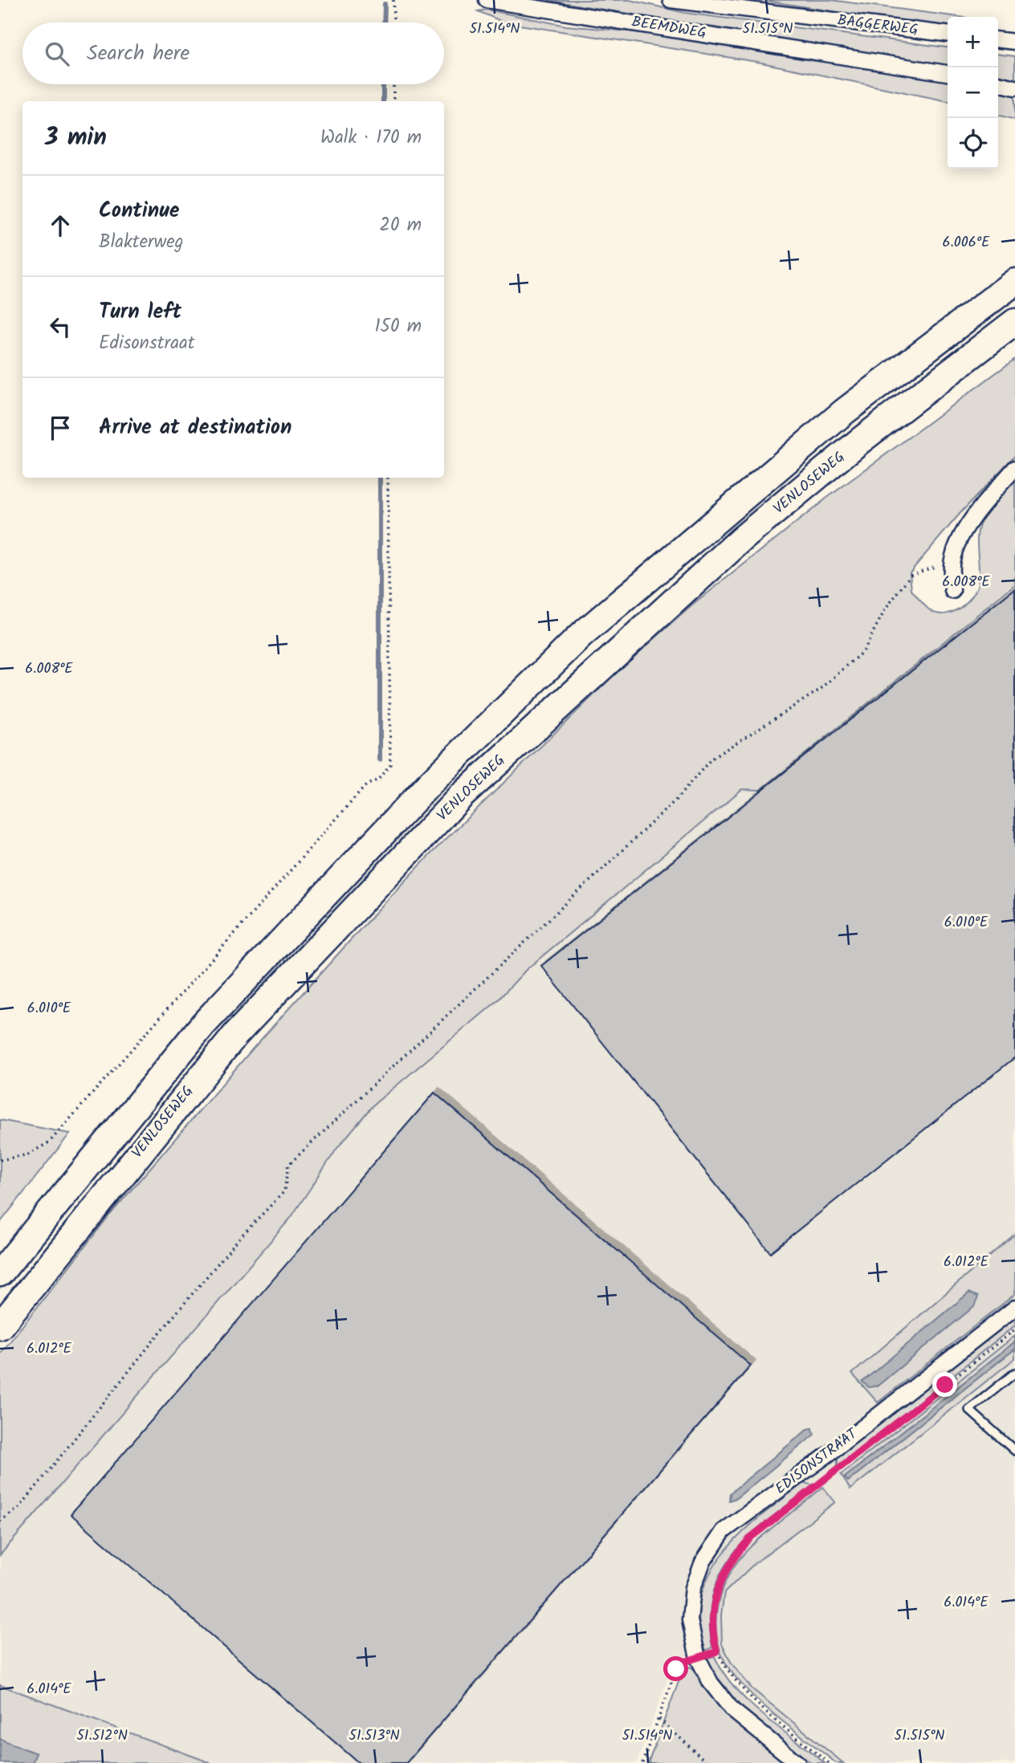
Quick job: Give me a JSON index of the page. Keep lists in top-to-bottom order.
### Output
{
  "streets": {
    "highway": ["VENLOSEWEG"],
    "street": ["BAGGERWEG", "BEEMDWEG", "EDISONSTRAAT"]
  },
  "page": {
    "map_buttons": ["+", "−"],
    "search": "Search here",
    "heading": ["3 min", "Walk · 170 m"],
    "list": [
      ["Continue", "Blakterweg", "20 m"],
      ["Turn left", "Edisonstraat", "150 m"],
      "Arrive at destination"
    ]
  },
  "coordinates": [
    "51.514°N",
    "51.515°N",
    "6.006°E",
    "6.008°E",
    "6.010°E",
    "6.012°E",
    "6.014°E",
    "51.512°N",
    "51.513°N"
  ]
}
